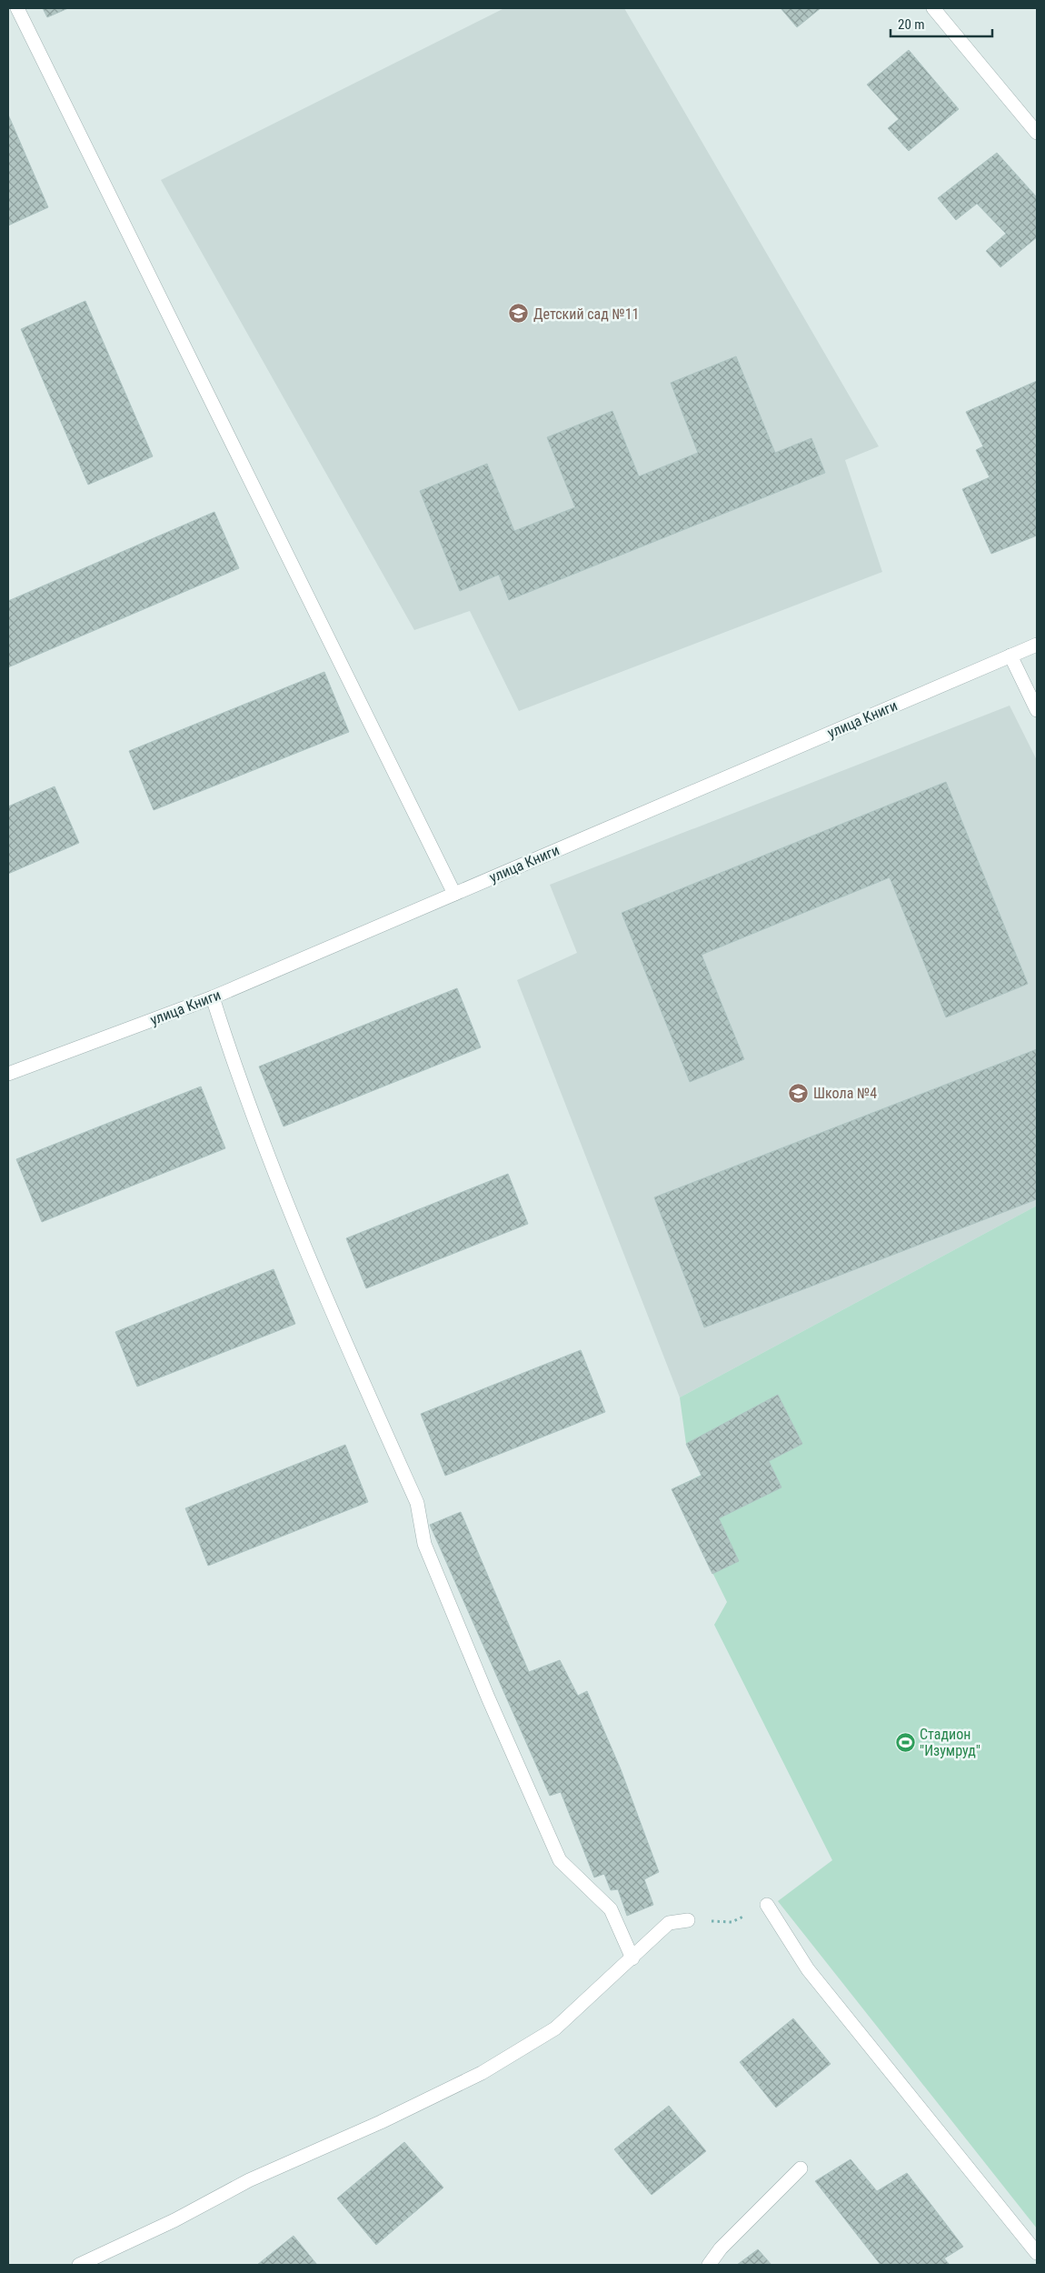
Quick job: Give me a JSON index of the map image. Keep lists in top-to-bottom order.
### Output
{
  "streets": {
    "street": ["улица Книги"]
  },
  "places": {
    "school or university": ["Детский сад №11", "Школа №4"],
    "sports": ["Стадион \"Изумруд\""]
  },
  "scale_bar": "20 m"
}
